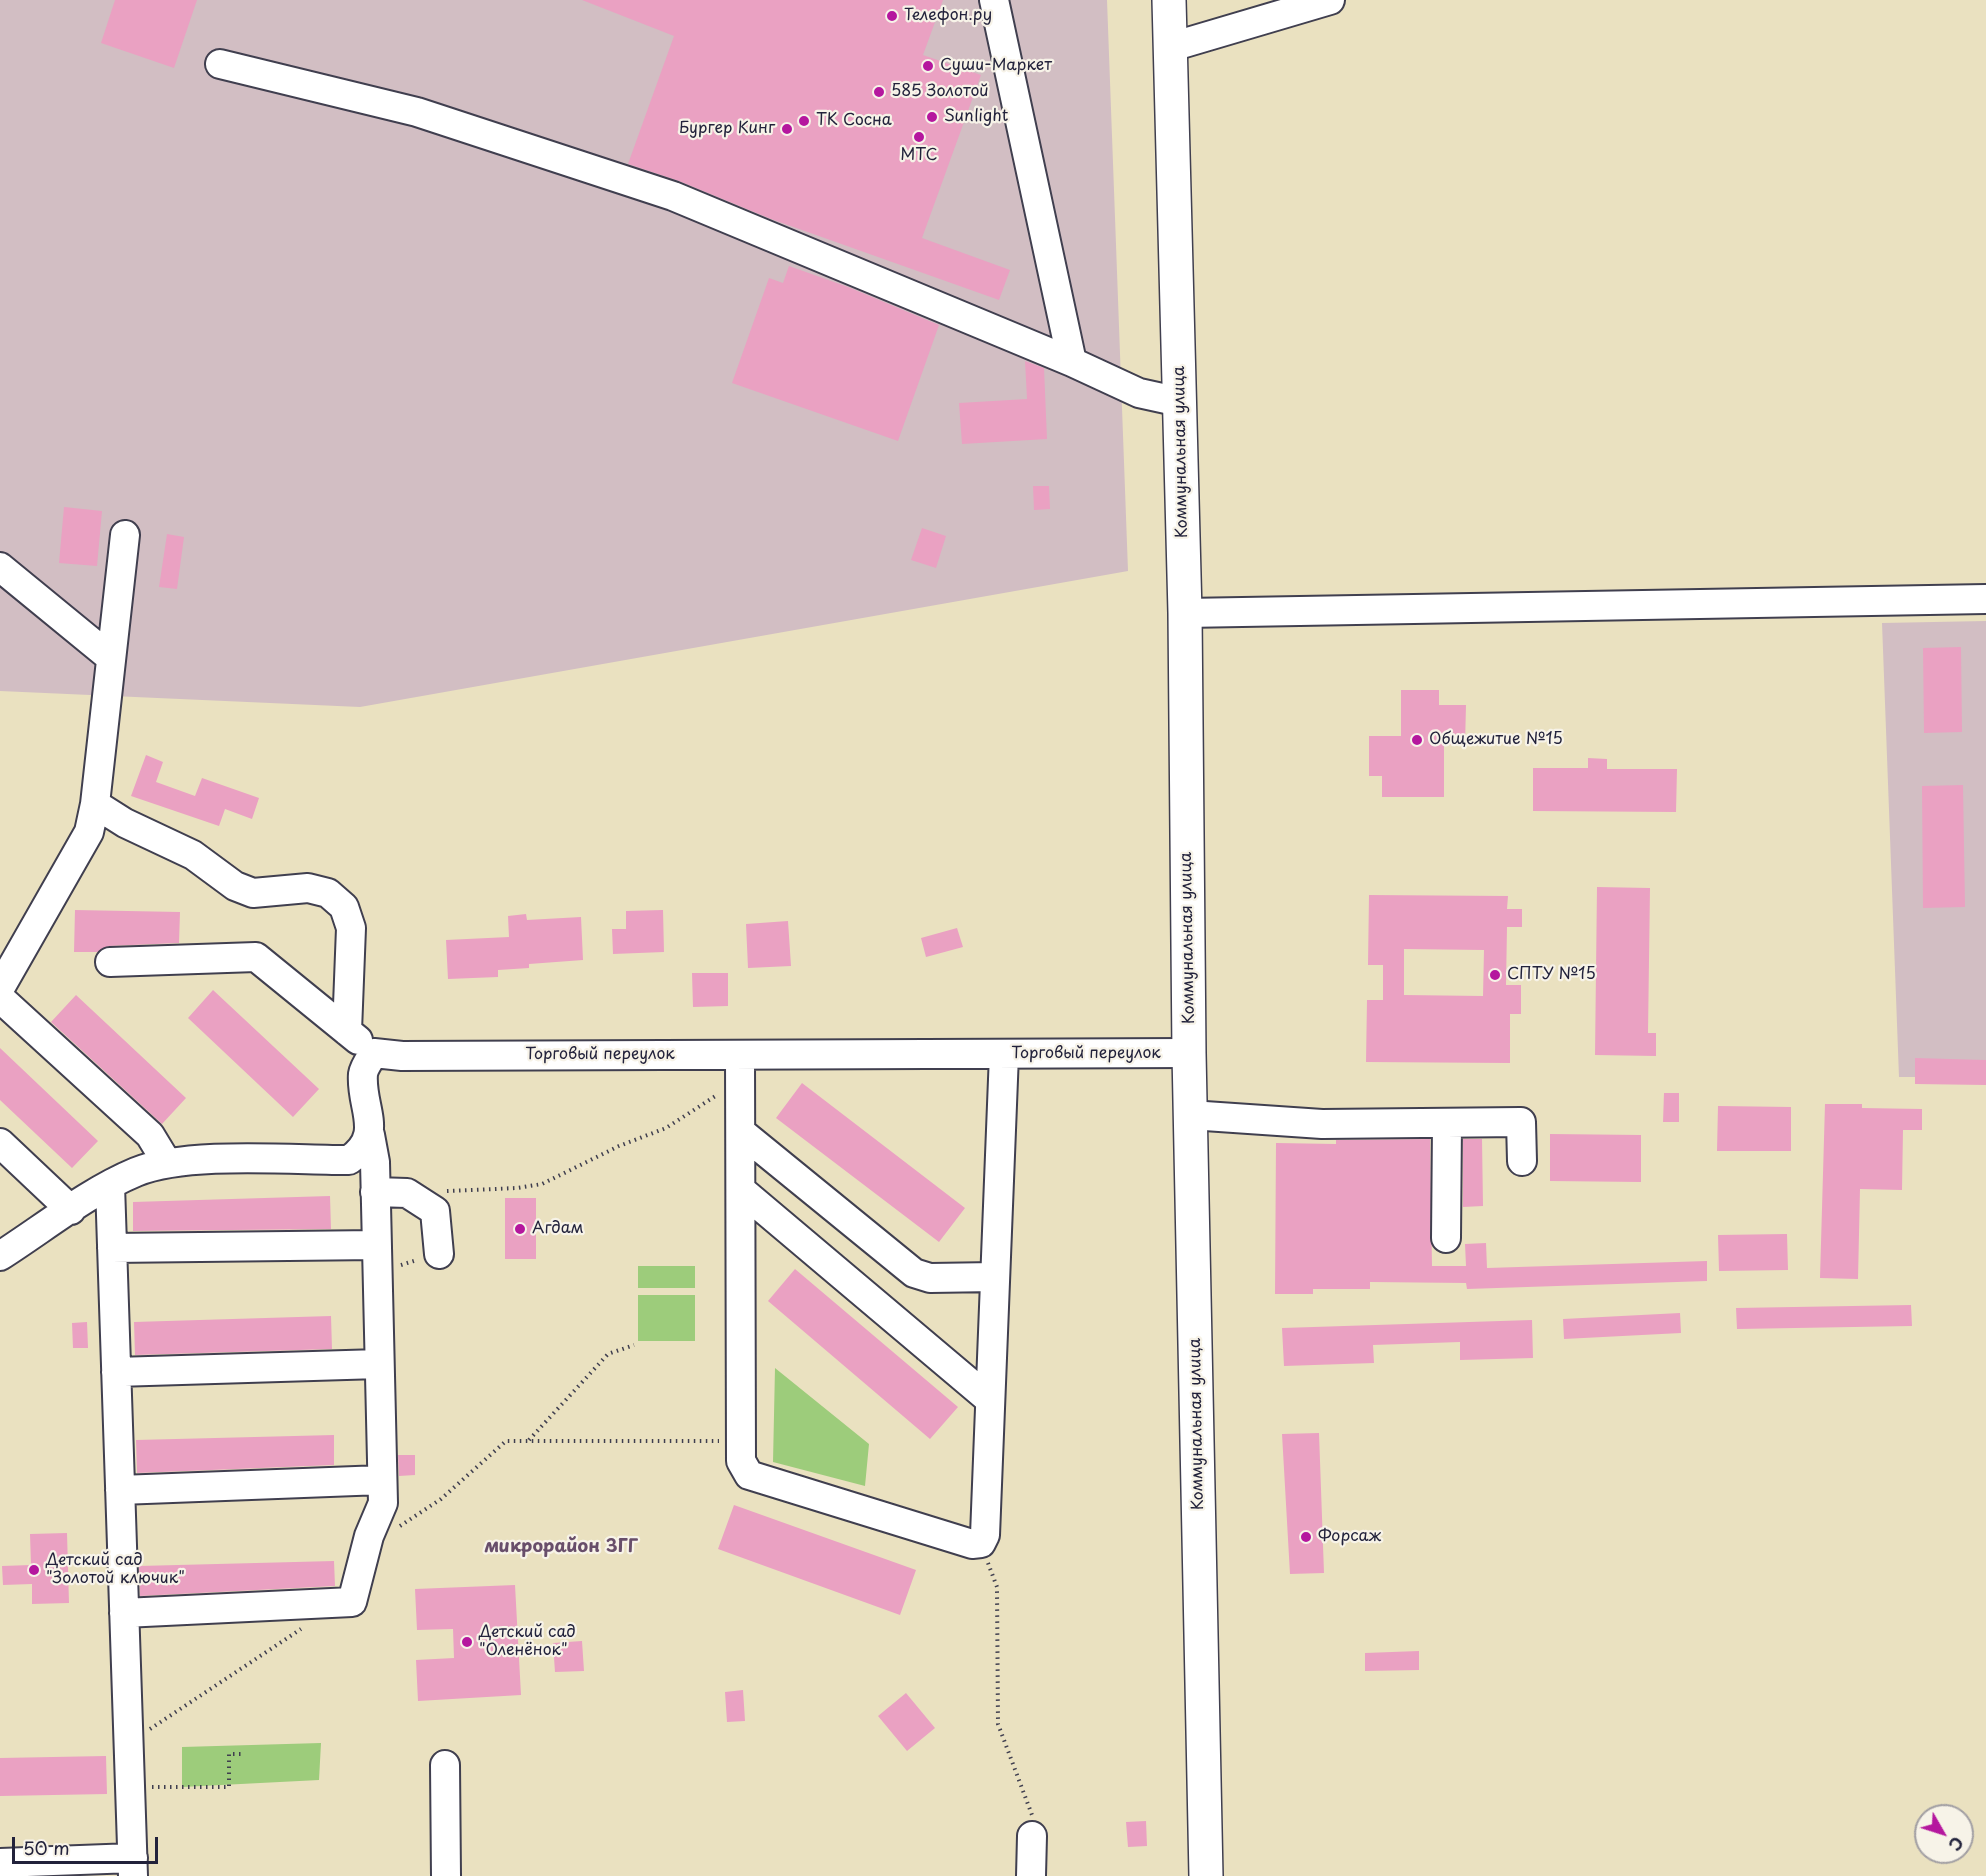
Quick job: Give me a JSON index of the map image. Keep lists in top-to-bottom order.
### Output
{
  "streets": {
    "main road": ["Коммунальная улица"],
    "street": ["Торговый переулок"]
  },
  "crossings": [
    ["Коммунальная улица", "Торговый переулок"]
  ],
  "districts": ["микрорайон 3ГГ"],
  "places": [
    "Телефон.ру",
    "Суши-Маркет",
    "585 Золотой",
    "Sunlight",
    "ТК Сосна",
    "Бургер Кинг",
    "МТС",
    "Общежитие №15",
    "СПТУ №15",
    "Агдам",
    "Форсаж",
    "Детский сад \"Золотой ключик\"",
    "Детский сад \"Оленёнок\""
  ],
  "scale_bar": "50 m",
  "north": "bottom right"
}
